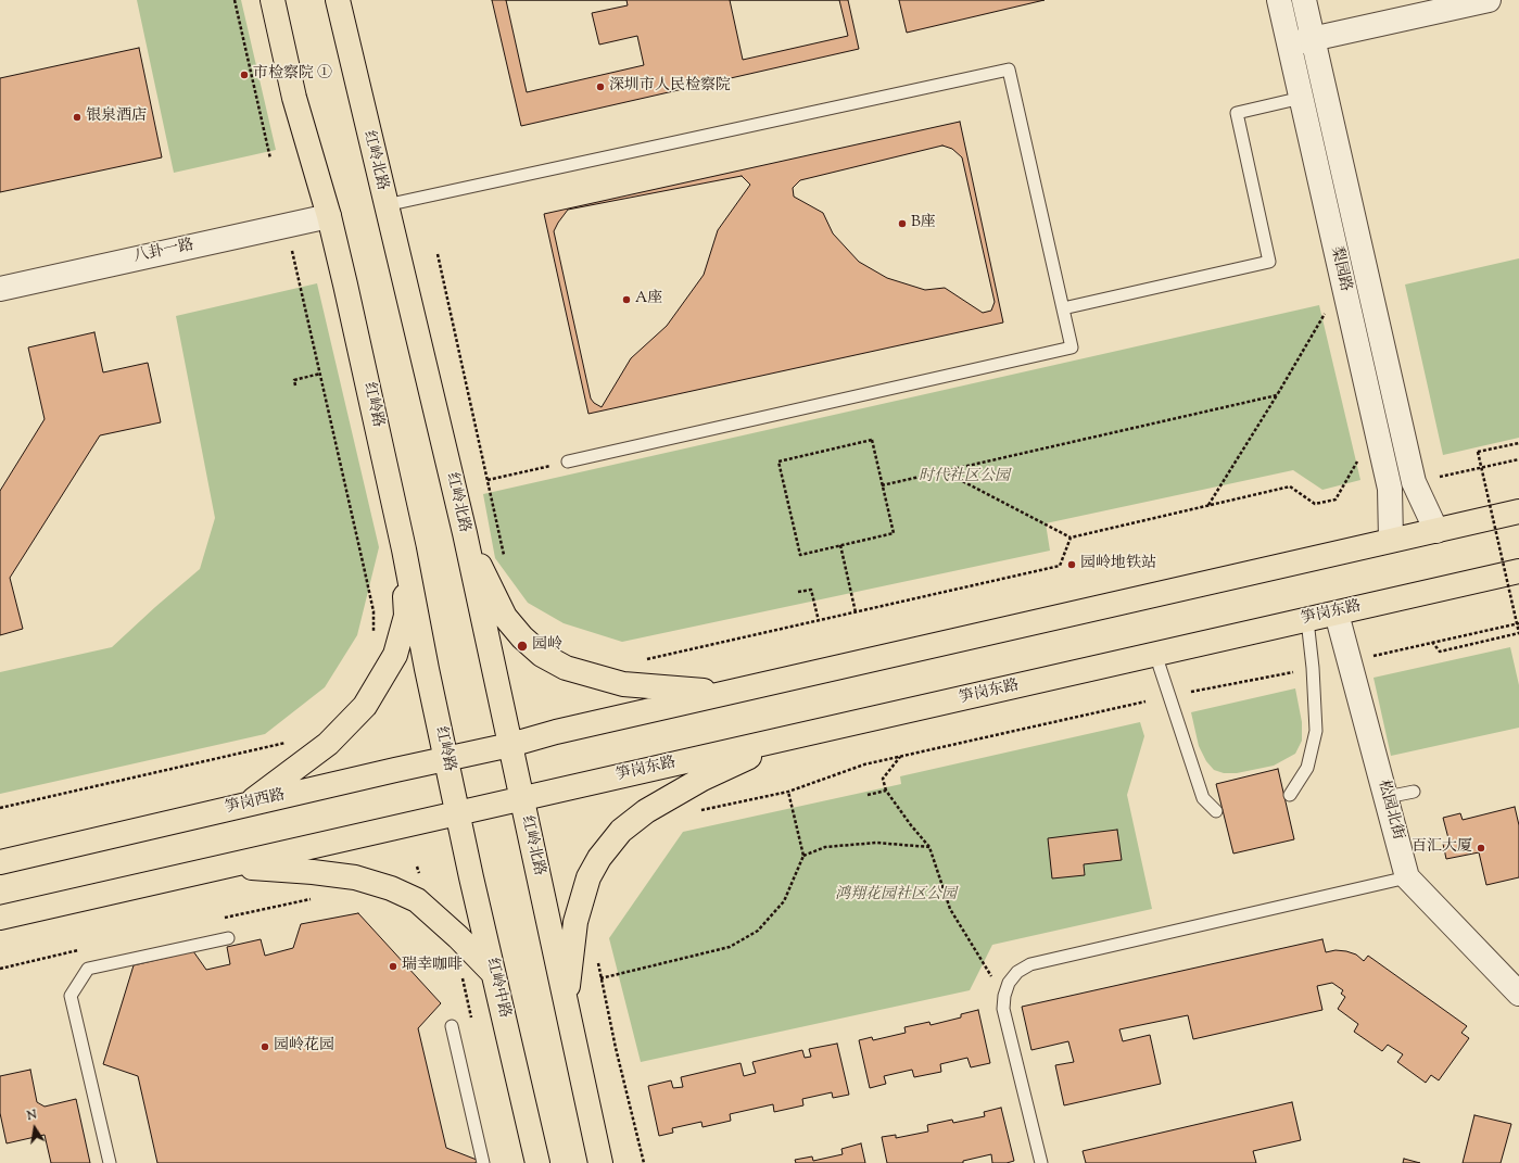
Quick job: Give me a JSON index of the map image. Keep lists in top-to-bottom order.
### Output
{
  "streets": {
    "main road": [
      "红岭北路",
      "红岭路",
      "笋岗东路",
      "笋岗西路",
      "红岭中路"
    ],
    "street": ["八卦一路", "梨园路", "松园北街"]
  },
  "crossings": [
    ["红岭北路", "笋岗东路"],
    ["红岭北路", "笋岗西路"],
    ["八卦一路", "红岭路"],
    ["红岭路", "笋岗东路"],
    ["红岭路", "笋岗西路"],
    ["红岭路", "红岭中路"],
    ["笋岗东路", "松园北街"],
    ["笋岗东路", "红岭中路"]
  ],
  "parks": ["时代社区公园", "鸿翔花园社区公园"],
  "places": [
    "市检察院 ①",
    "深圳市人民检察院",
    "银泉酒店",
    "B座",
    "A座",
    "园岭地铁站",
    "园岭",
    "百汇大厦",
    "瑞幸咖啡",
    "园岭花园"
  ],
  "north": "top"
}
